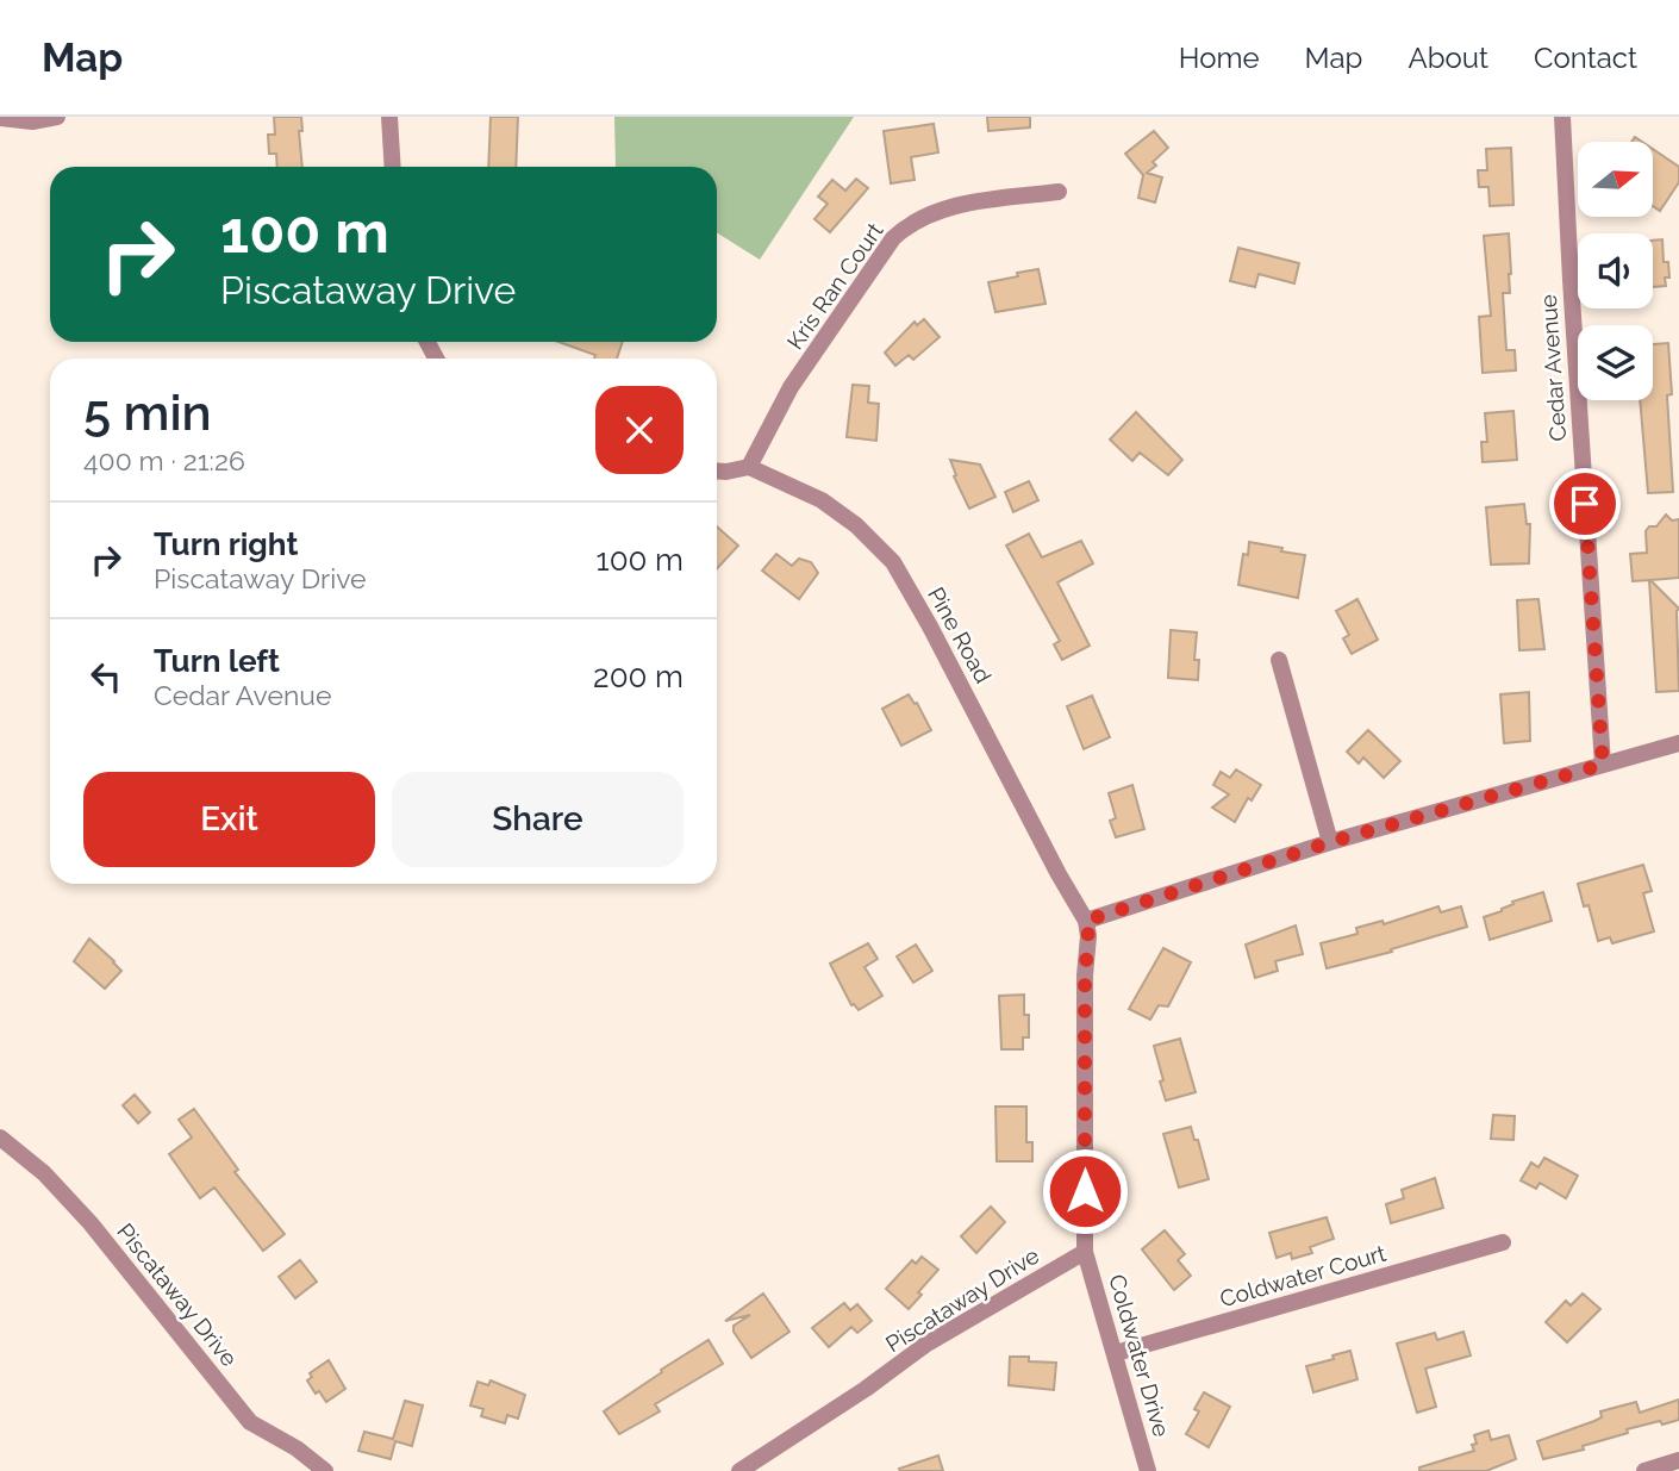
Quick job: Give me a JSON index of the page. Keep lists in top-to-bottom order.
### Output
{
  "streets": {
    "street": [
      "Kris Ran Court",
      "Cedar Avenue",
      "Pine Road",
      "Coldwater Court",
      "Piscataway Drive",
      "Coldwater Drive"
    ]
  },
  "crossings": [
    ["Kris Ran Court", "Pine Road"],
    ["Coldwater Court", "Coldwater Drive"],
    ["Piscataway Drive", "Coldwater Drive"]
  ],
  "north": "right",
  "page": {
    "header": "Map",
    "nav": [
      "Home",
      "Map",
      "About",
      "Contact"
    ],
    "turn": ["100 m", "Piscataway Drive"],
    "heading": ["5 min", "400 m · 21:26"],
    "list": [
      {
        "name": "Turn right",
        "note": "Piscataway Drive",
        "value": "100 m"
      },
      {
        "name": "Turn left",
        "note": "Cedar Avenue",
        "value": "200 m"
      }
    ],
    "buttons": ["Exit", "Share"]
  }
}
